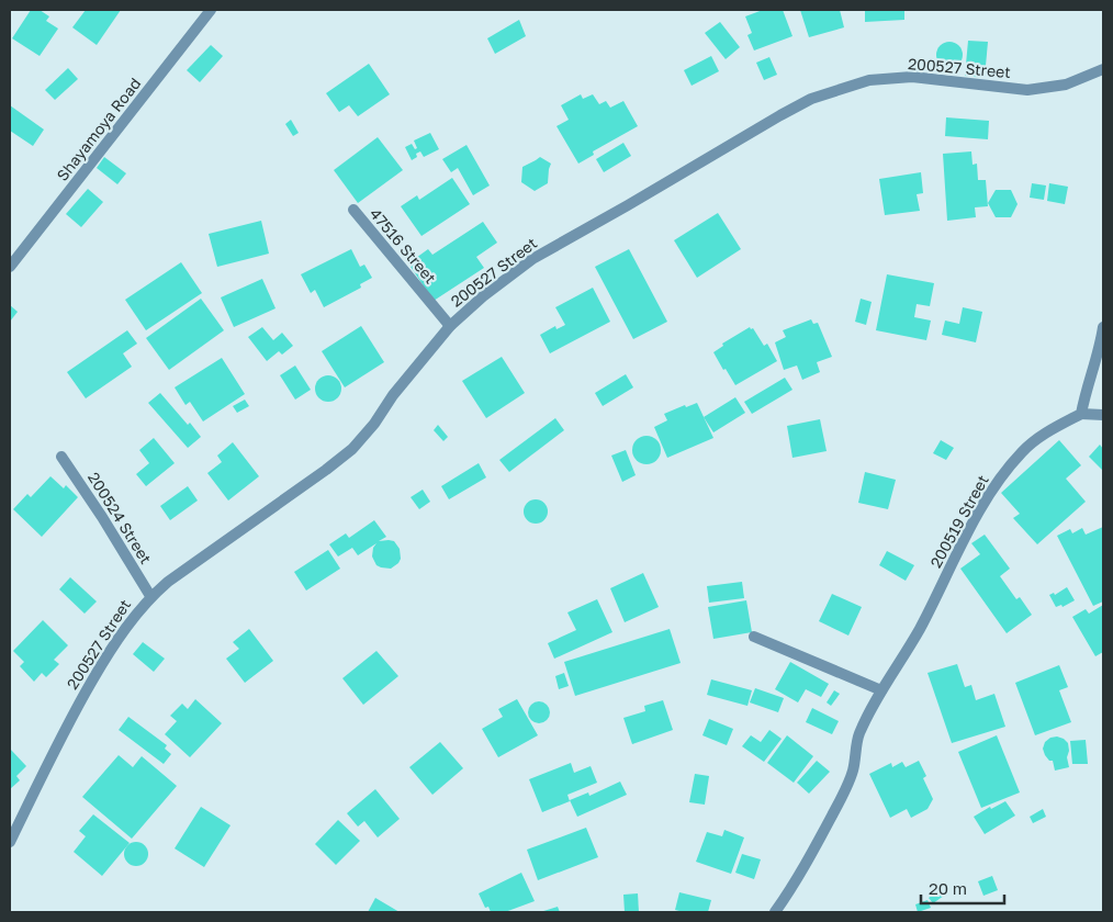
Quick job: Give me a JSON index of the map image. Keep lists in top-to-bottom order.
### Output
{
  "streets": {
    "street": [
      "200527 Street",
      "Shayamoya Road",
      "47516 Street",
      "200524 Street",
      "200519 Street"
    ]
  },
  "crossings": [
    ["200527 Street", "47516 Street"],
    ["200527 Street", "200524 Street"]
  ],
  "scale_bar": "20 m"
}
